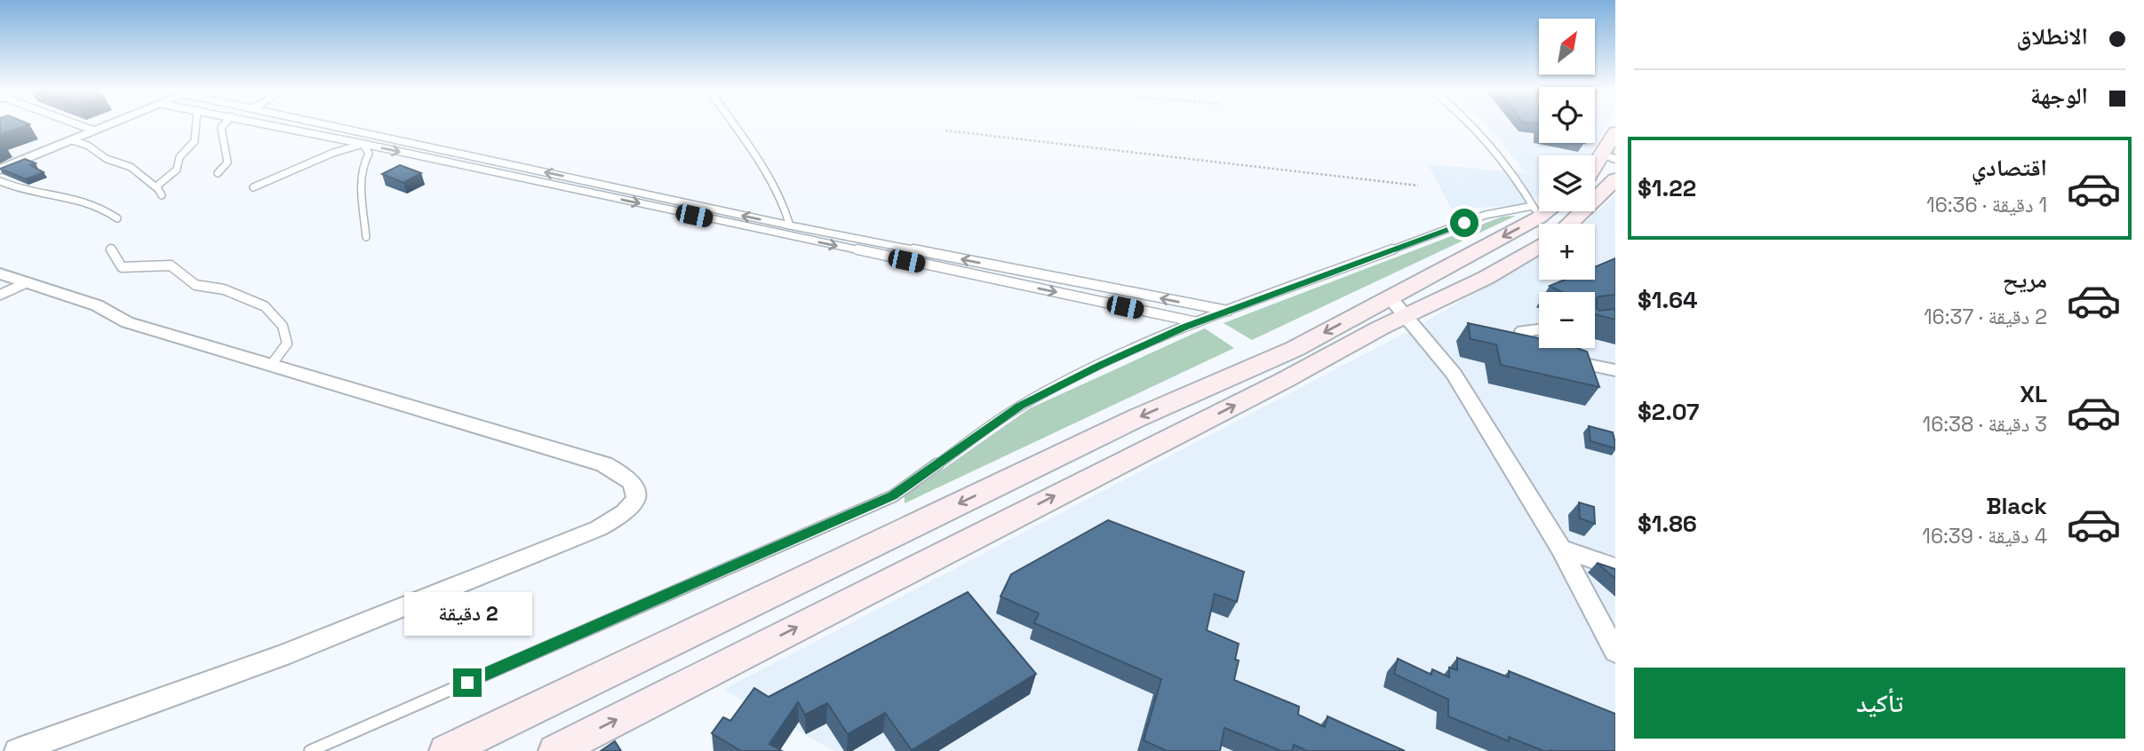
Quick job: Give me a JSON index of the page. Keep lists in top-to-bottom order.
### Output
{
  "north": "top right",
  "page": {
    "banner": ["الانطلاق", "الوجهة"],
    "map_buttons": ["+", "−"],
    "list": [
      {
        "name": "اقتصادي",
        "note": "1 دقيقة · 16:36",
        "value": "$1.22"
      },
      {
        "name": "مريح",
        "note": "2 دقيقة · 16:37",
        "value": "$1.64"
      },
      {
        "name": "XL",
        "note": "3 دقيقة · 16:38",
        "value": "$2.07"
      },
      {
        "name": "Black",
        "note": "4 دقيقة · 16:39",
        "value": "$1.86"
      }
    ],
    "bubble": "2 دقيقة",
    "buttons": "تأكيد"
  }
}
